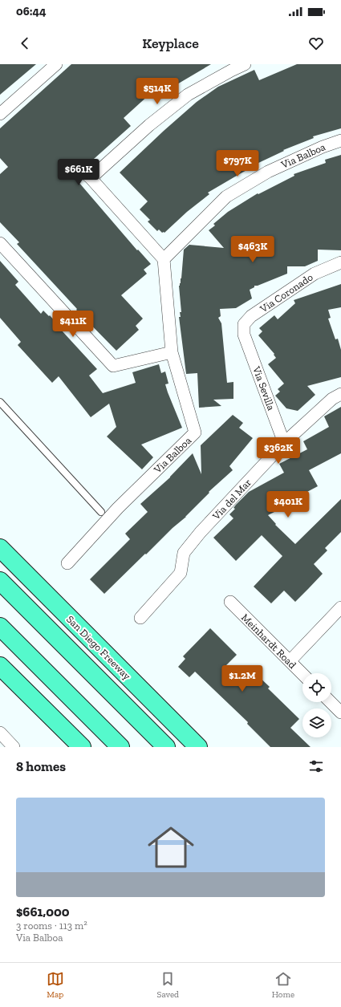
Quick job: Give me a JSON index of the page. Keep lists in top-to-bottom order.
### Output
{
  "streets": {
    "highway": ["San Diego Freeway"],
    "street": [
      "Via Balboa",
      "Via Coronado",
      "Via Sevilla",
      "Via del Mar",
      "Meinhardt Road"
    ]
  },
  "crossings": [
    ["Via Coronado", "Via Sevilla"],
    ["Via Sevilla", "Via del Mar"]
  ],
  "page": {
    "status": "06:44",
    "header": "Keyplace",
    "price": [
      "$514K",
      "$797K",
      "$661K",
      "$463K",
      "$411K",
      "$362K",
      "$401K",
      "$1.2M"
    ],
    "heading": "8 homes",
    "list": [
      {
        "name": "$661,000",
        "note": "3 rooms · 113 m² · Via Balboa"
      }
    ],
    "tabs": ["Map", "Saved", "Home"]
  }
}
